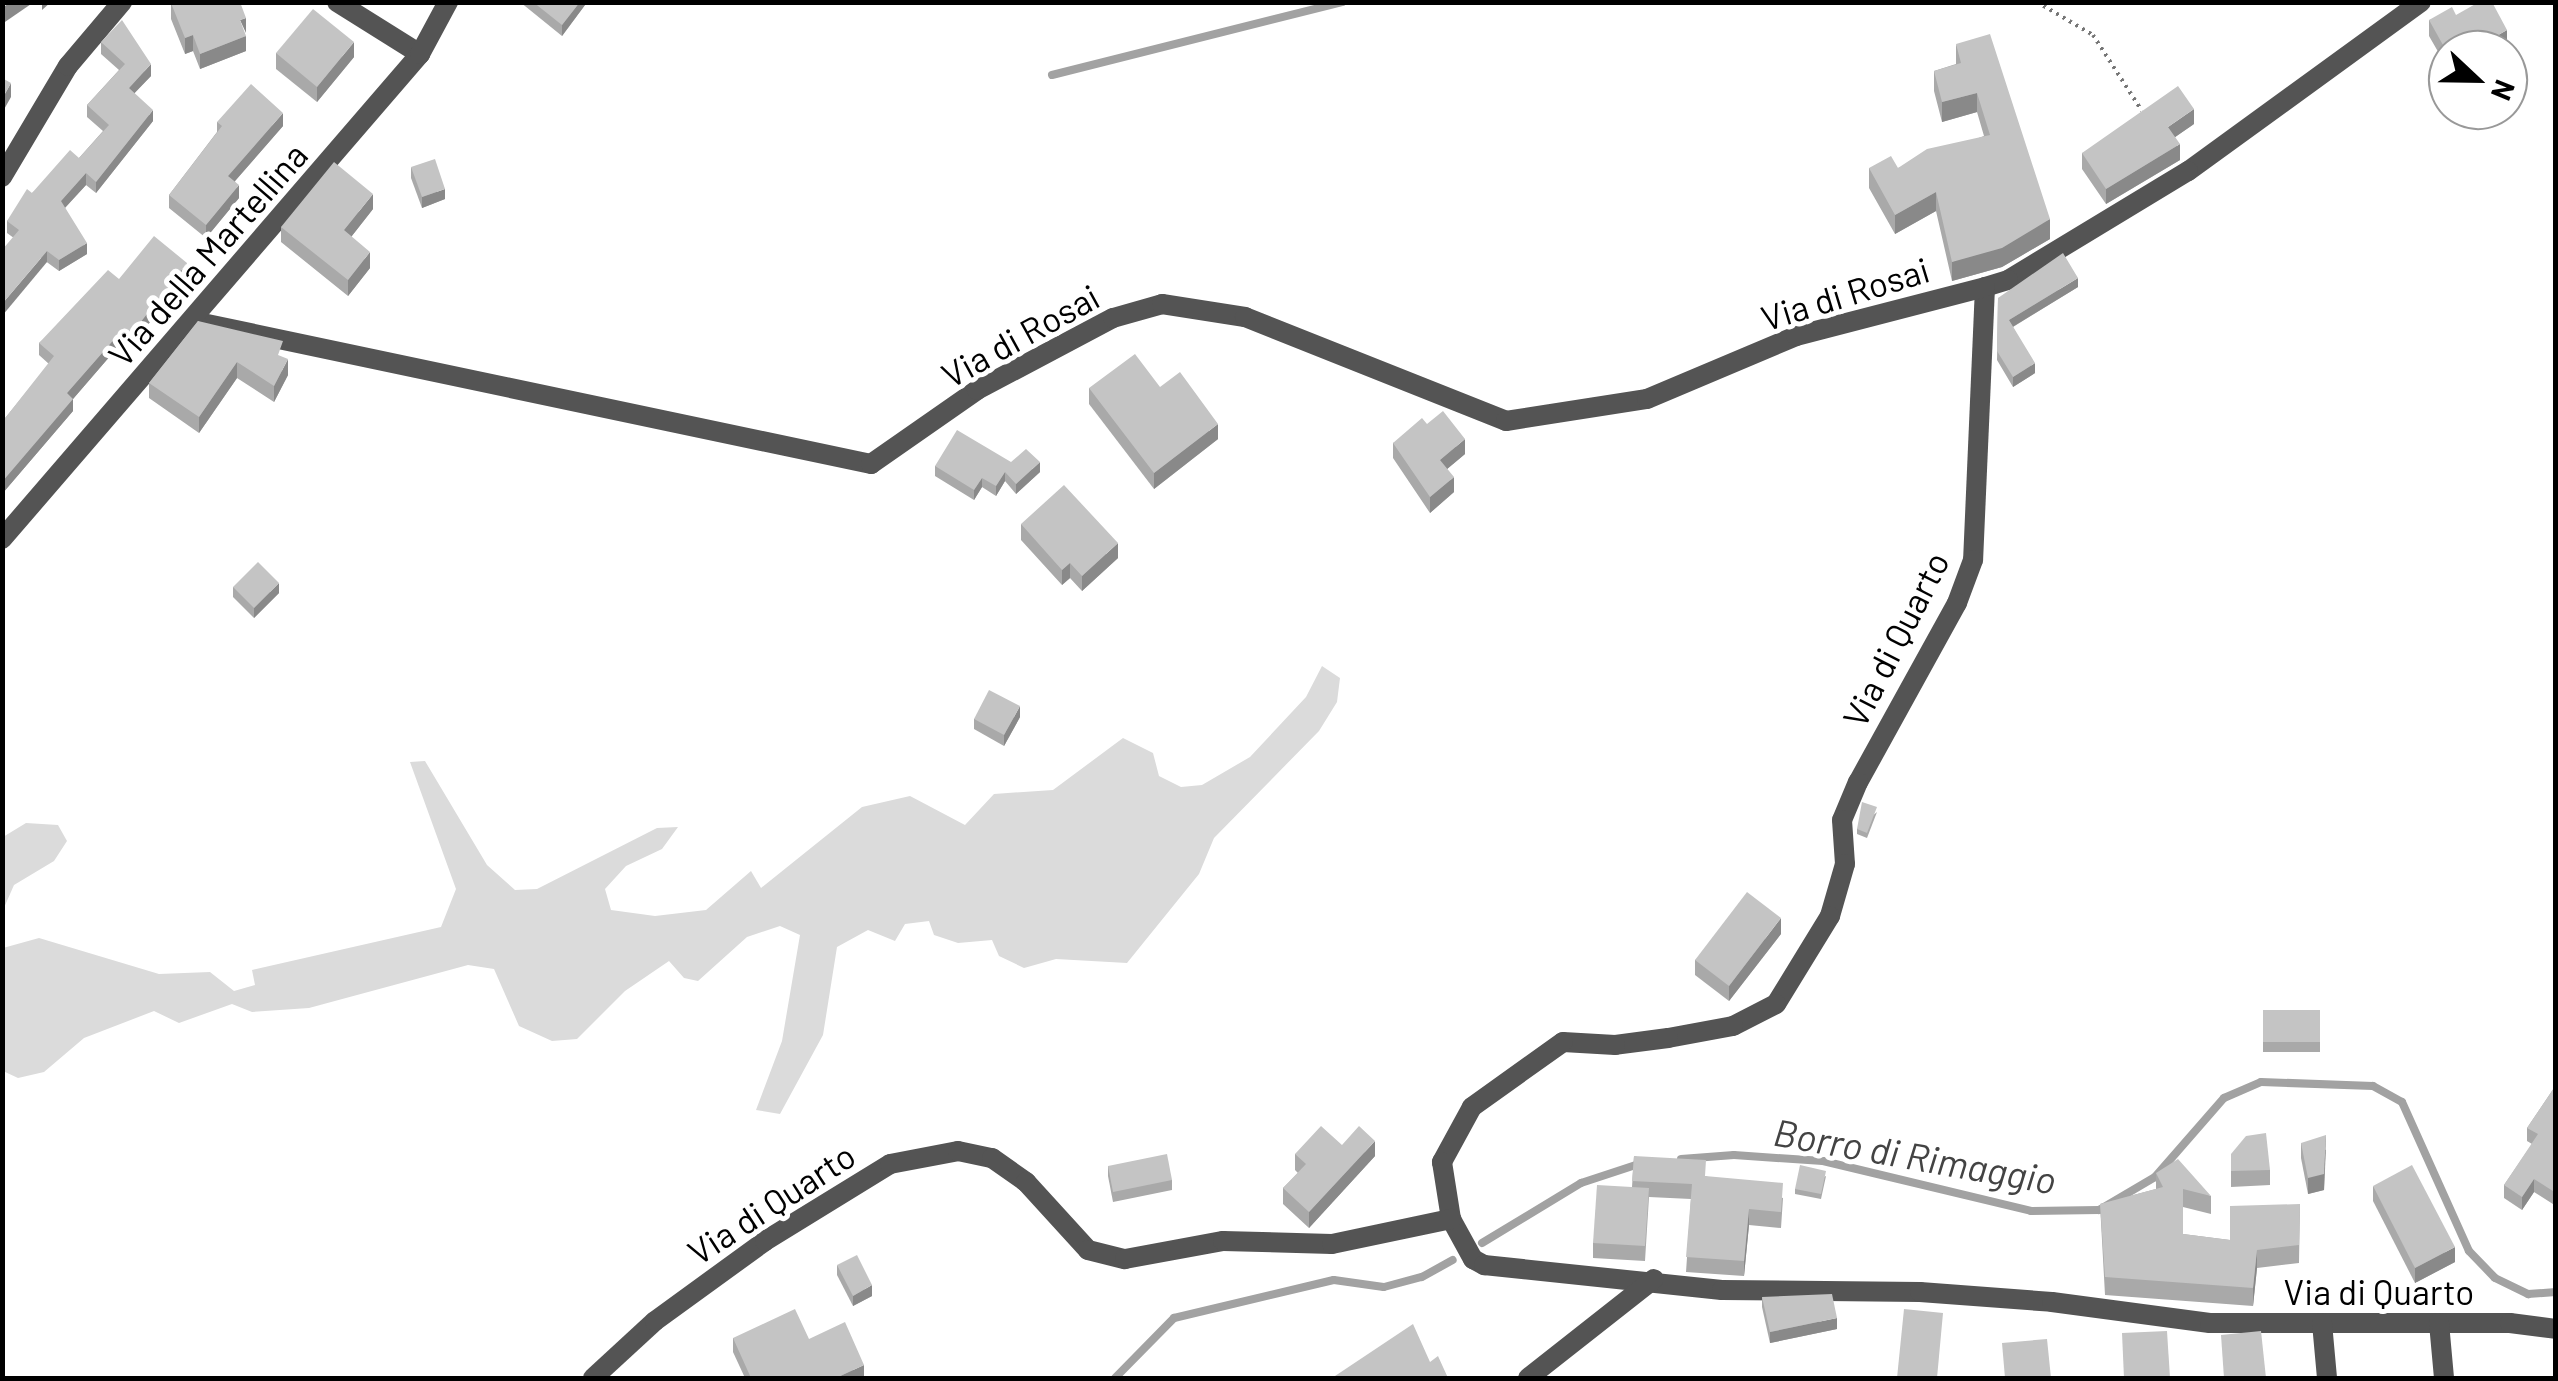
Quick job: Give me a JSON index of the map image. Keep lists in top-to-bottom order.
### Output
{
  "streets": {
    "street": ["Via della Martellina", "Via di Rosai", "Via di Quarto"]
  },
  "crossings": [
    ["Via della Martellina", "Via di Rosai"],
    ["Via di Rosai", "Via di Quarto"]
  ],
  "water": ["Borro di Rimaggio"],
  "north": "right"
}
